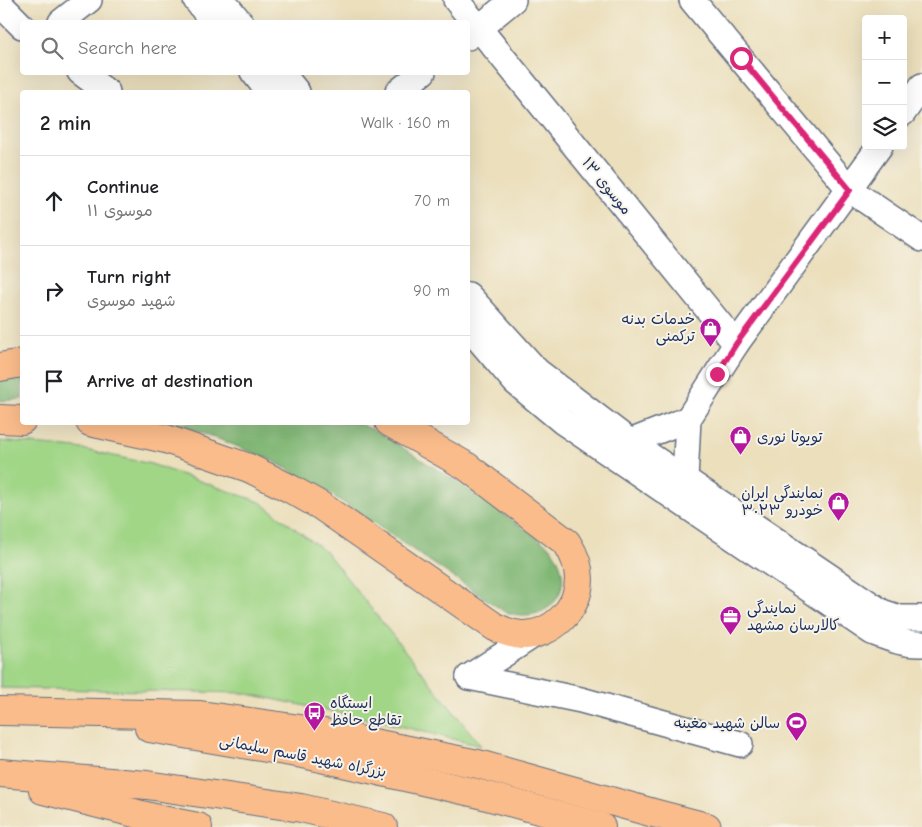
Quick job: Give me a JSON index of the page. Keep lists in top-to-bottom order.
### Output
{
  "streets": {
    "main road": ["بزرگراه شهید قاسم سلیمانی"],
    "street": ["موسوی ۱۳"]
  },
  "places": {
    "shop": ["خدمات بدنه ترکمنی", "تویوتا نوری", "نمایندگی ایران خودرو ۳۰۲۳"],
    "office": ["نمایندگی کالارسان مشهد"],
    "bus stop": ["ایستگاه تقاطع حافظ"],
    "sports": ["سالن شهید مغینه"]
  },
  "page": {
    "map_buttons": ["+", "−"],
    "search": "Search here",
    "heading": ["2 min", "Walk · 160 m"],
    "list": [
      ["Continue", "موسوی ۱۱", "70 m"],
      ["Turn right", "شهید موسوی", "90 m"],
      "Arrive at destination"
    ]
  }
}
